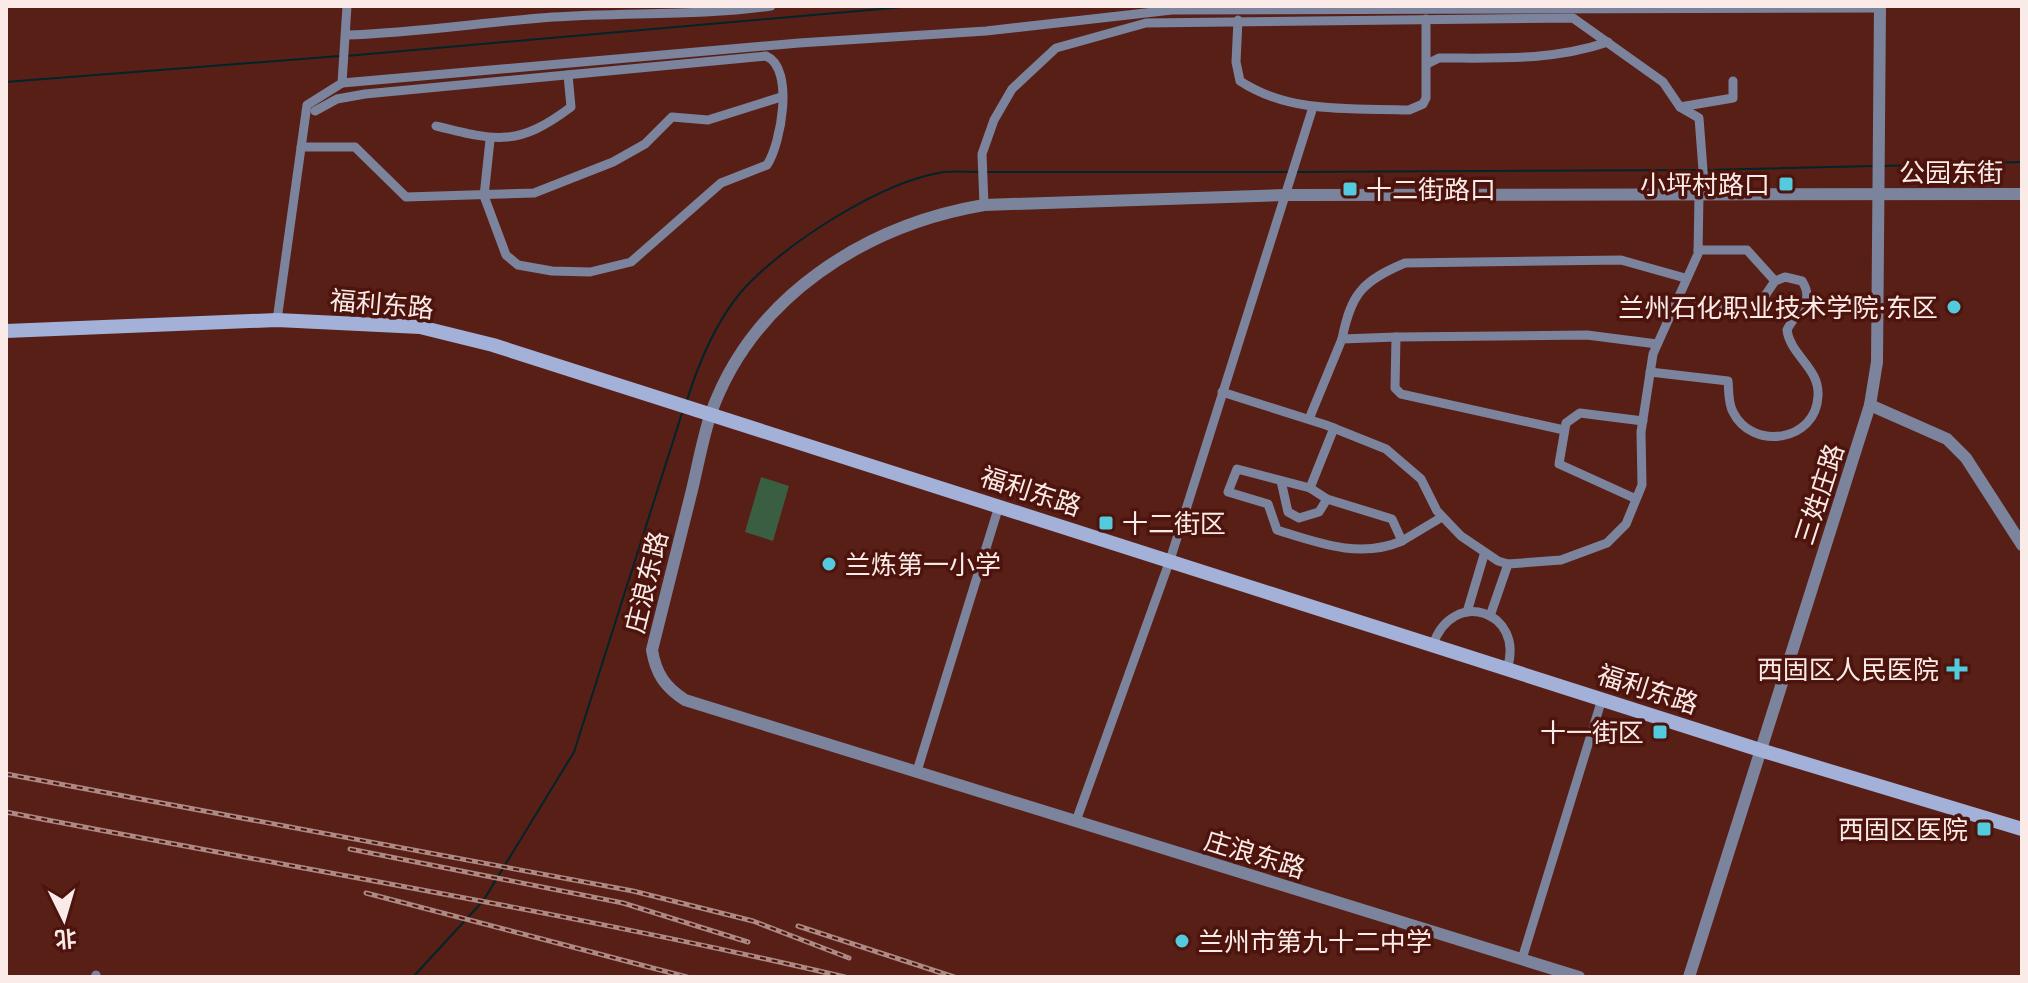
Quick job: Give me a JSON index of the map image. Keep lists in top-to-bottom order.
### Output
{
  "streets": {
    "main road": ["福利东路"],
    "street": ["公园东街", "三姓庄路", "庄浪东路"]
  },
  "crossings": [
    ["公园东街", "三姓庄路"],
    ["公园东街", "庄浪东路"],
    ["福利东路", "三姓庄路"],
    ["福利东路", "庄浪东路"]
  ],
  "places": {
    "transit": [
      "小坪村路口",
      "十二街路口",
      "十二街区",
      "十一街区",
      "西固区医院"
    ],
    "other": ["兰州石化职业技术学院·东区", "兰炼第一小学", "兰州市第九十二中学"],
    "health": ["西固区人民医院"]
  },
  "north": "bottom"
}
